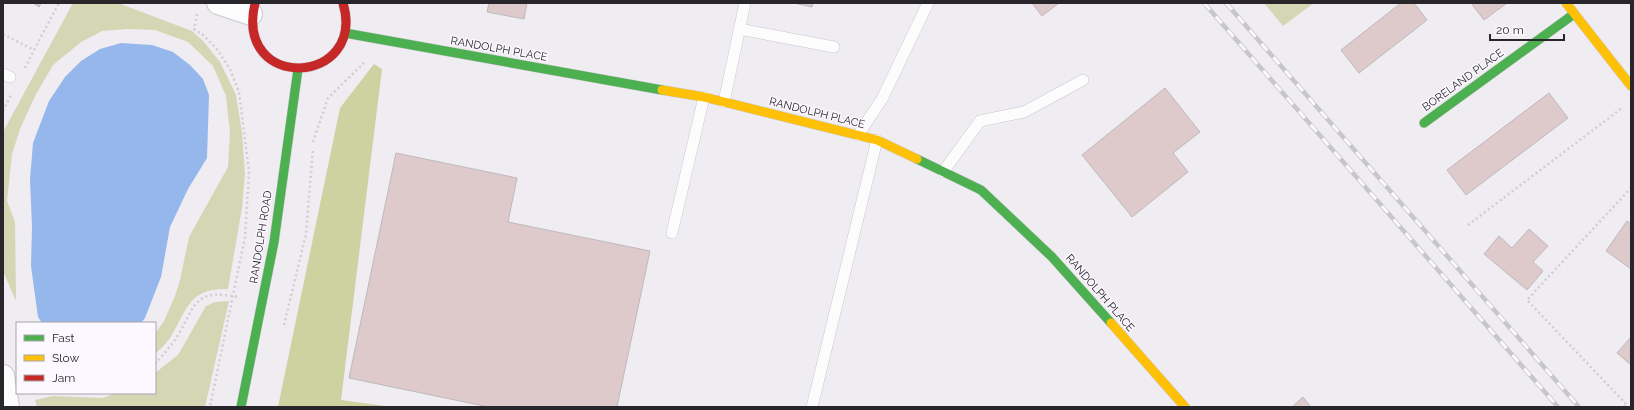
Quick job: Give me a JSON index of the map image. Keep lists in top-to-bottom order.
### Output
{
  "streets": {
    "street": ["RANDOLPH PLACE", "BORELAND PLACE", "RANDOLPH ROAD"]
  },
  "legend": ["Fast", "Slow", "Jam"],
  "scale_bar": "20 m"
}
